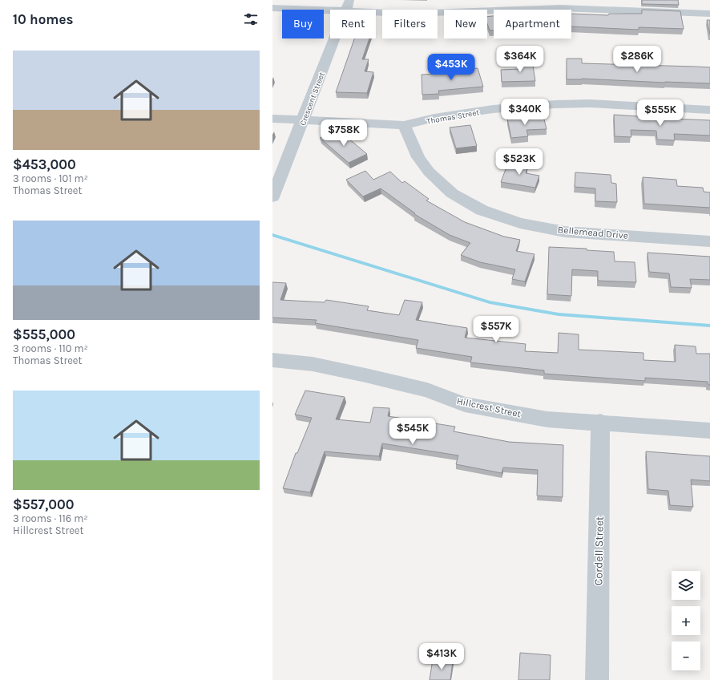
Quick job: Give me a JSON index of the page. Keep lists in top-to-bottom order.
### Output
{
  "streets": {
    "street": [
      "Crescent Street",
      "Thomas Street",
      "Bellemead Drive",
      "Hillcrest Street",
      "Cordell Street"
    ]
  },
  "crossings": [
    ["Crescent Street", "Thomas Street"],
    ["Thomas Street", "Bellemead Drive"],
    ["Hillcrest Street", "Cordell Street"]
  ],
  "page": {
    "heading": "10 homes",
    "chip": [
      "Buy",
      "Rent",
      "Filters",
      "New",
      "Apartment"
    ],
    "list": [
      {
        "name": "$453,000",
        "note": "3 rooms · 101 m² · Thomas Street"
      },
      {
        "name": "$555,000",
        "note": "3 rooms · 110 m² · Thomas Street"
      },
      {
        "name": "$557,000",
        "note": "3 rooms · 116 m² · Hillcrest Street"
      }
    ],
    "price": [
      "$364K",
      "$286K",
      "$453K",
      "$340K",
      "$555K",
      "$758K",
      "$523K",
      "$557K",
      "$545K",
      "$413K"
    ],
    "map_buttons": ["+", "−"]
  }
}
